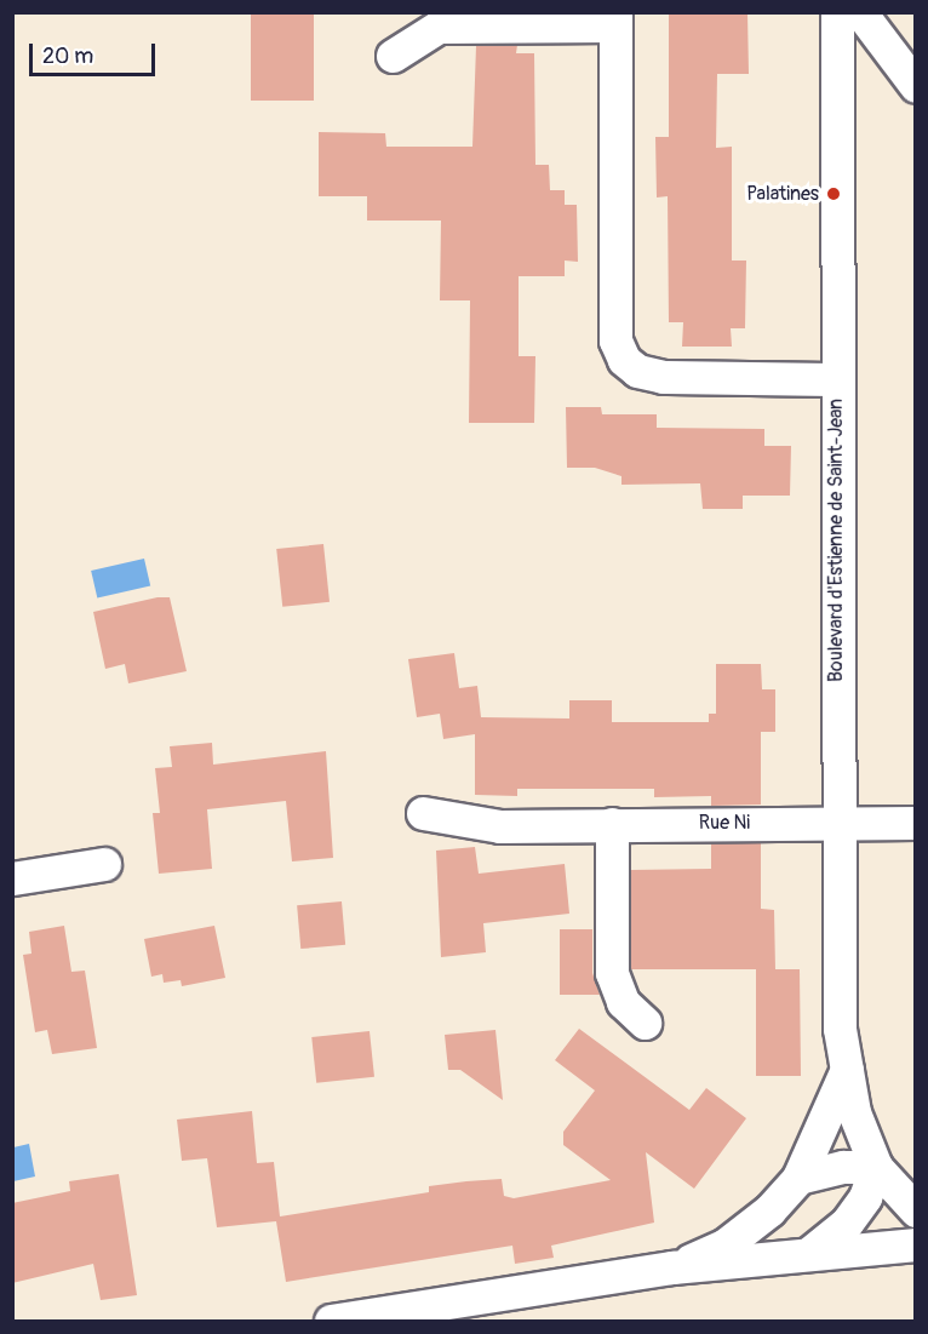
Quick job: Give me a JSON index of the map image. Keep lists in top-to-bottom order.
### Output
{
  "streets": {
    "street": ["Boulevard d'Estienne de Saint-Jean", "Rue Ni"]
  },
  "crossings": [
    ["Boulevard d'Estienne de Saint-Jean", "Rue Ni"]
  ],
  "places": ["Palatines"],
  "scale_bar": "20 m"
}
